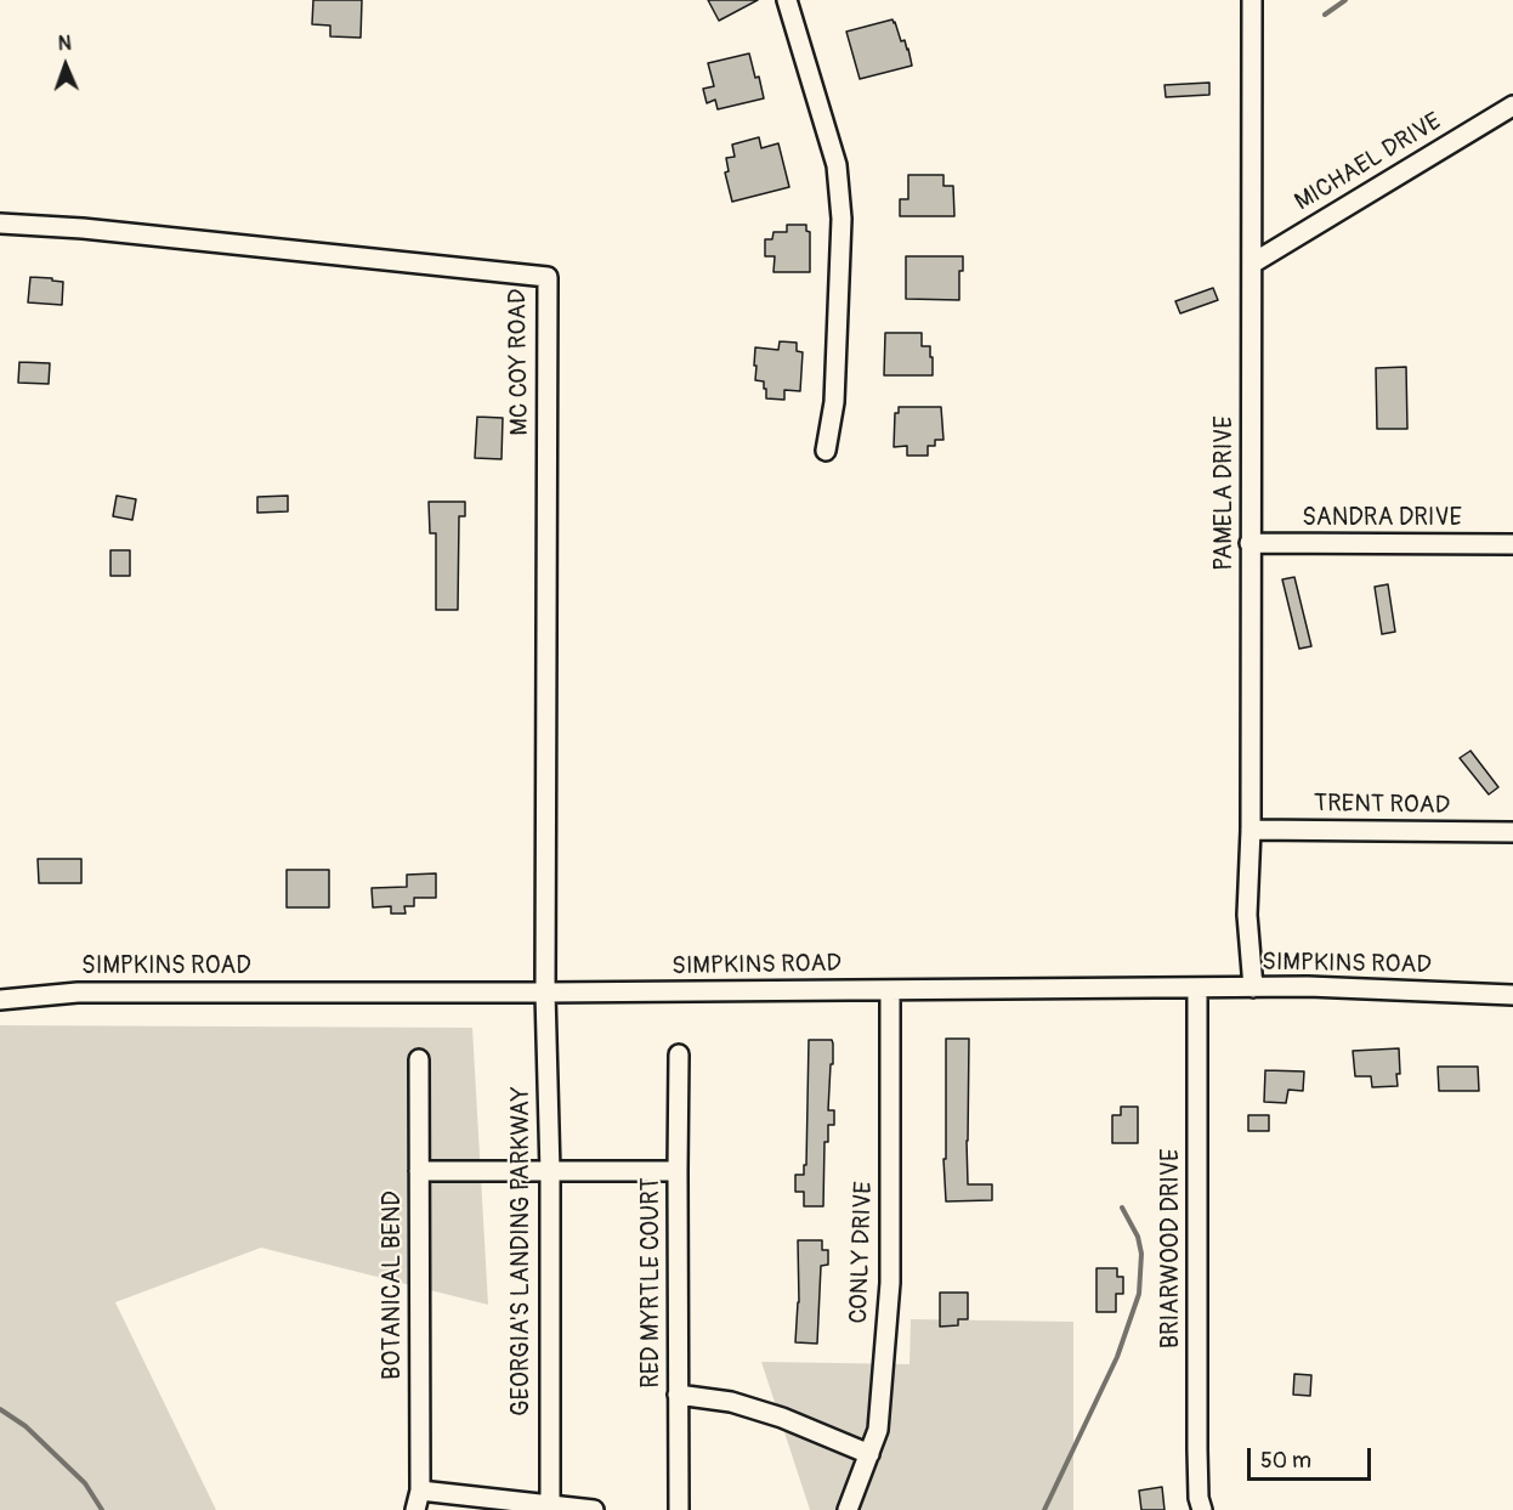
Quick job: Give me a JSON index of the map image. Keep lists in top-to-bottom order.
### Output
{
  "streets": {
    "street": [
      "MICHAEL DRIVE",
      "MC COY ROAD",
      "PAMELA DRIVE",
      "SANDRA DRIVE",
      "TRENT ROAD",
      "SIMPKINS ROAD",
      "BRIARWOOD DRIVE",
      "GEORGIA'S LANDING PARKWAY",
      "CONLY DRIVE",
      "RED MYRTLE COURT",
      "BOTANICAL BEND"
    ]
  },
  "crossings": [
    ["MICHAEL DRIVE", "PAMELA DRIVE"],
    ["MC COY ROAD", "SIMPKINS ROAD"],
    ["MC COY ROAD", "GEORGIA'S LANDING PARKWAY"],
    ["PAMELA DRIVE", "SANDRA DRIVE"],
    ["PAMELA DRIVE", "TRENT ROAD"],
    ["PAMELA DRIVE", "SIMPKINS ROAD"],
    ["SIMPKINS ROAD", "BRIARWOOD DRIVE"],
    ["SIMPKINS ROAD", "GEORGIA'S LANDING PARKWAY"],
    ["SIMPKINS ROAD", "CONLY DRIVE"]
  ],
  "scale_bar": "50 m",
  "north": "top"
}
